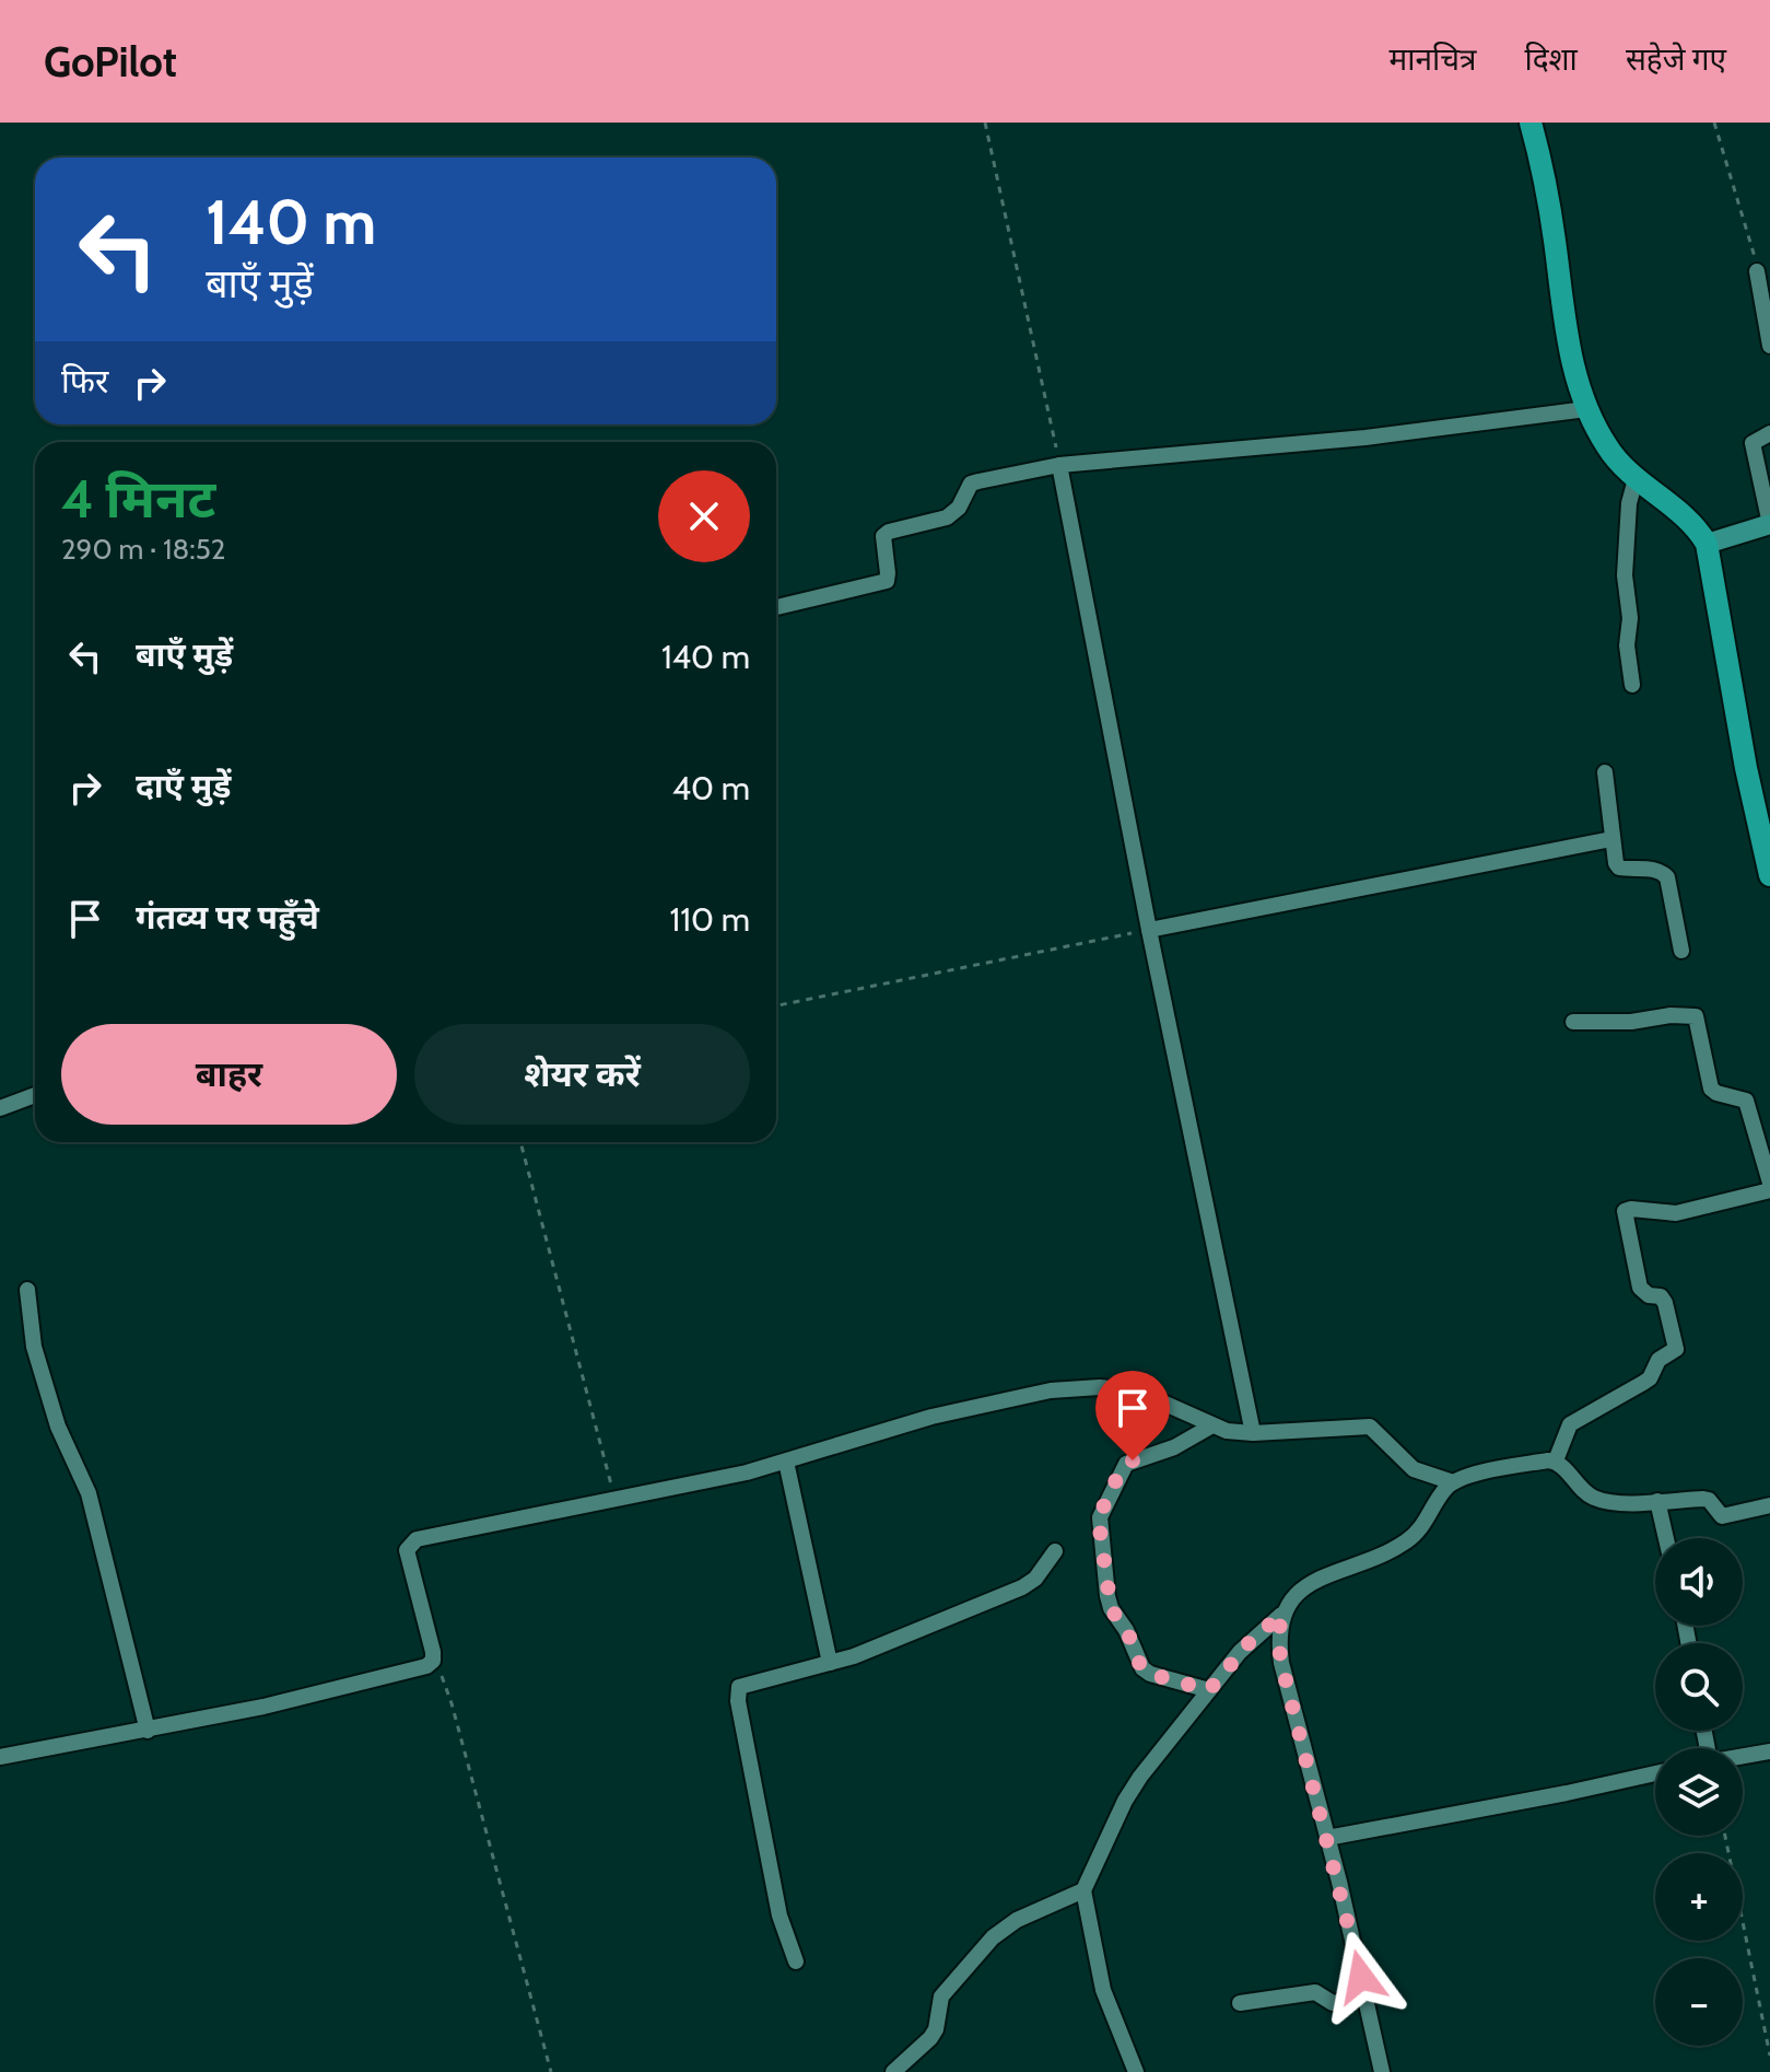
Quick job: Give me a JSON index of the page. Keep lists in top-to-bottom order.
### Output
{
  "page": {
    "header": "GoPilot",
    "nav": ["मानचित्र", "दिशा", "सहेजे गए"],
    "turn": ["140 m", "बाएँ मुड़ें"],
    "then": "फिर",
    "heading": ["4 मिनट", "290 m · 18:52"],
    "list": [
      {
        "name": "बाएँ मुड़ें",
        "value": "140 m"
      },
      {
        "name": "दाएँ मुड़ें",
        "value": "40 m"
      },
      {
        "name": "गंतव्य पर पहुँचे",
        "value": "110 m"
      }
    ],
    "buttons": ["बाहर", "शेयर करें"],
    "map_buttons": ["+", "−"]
  }
}
